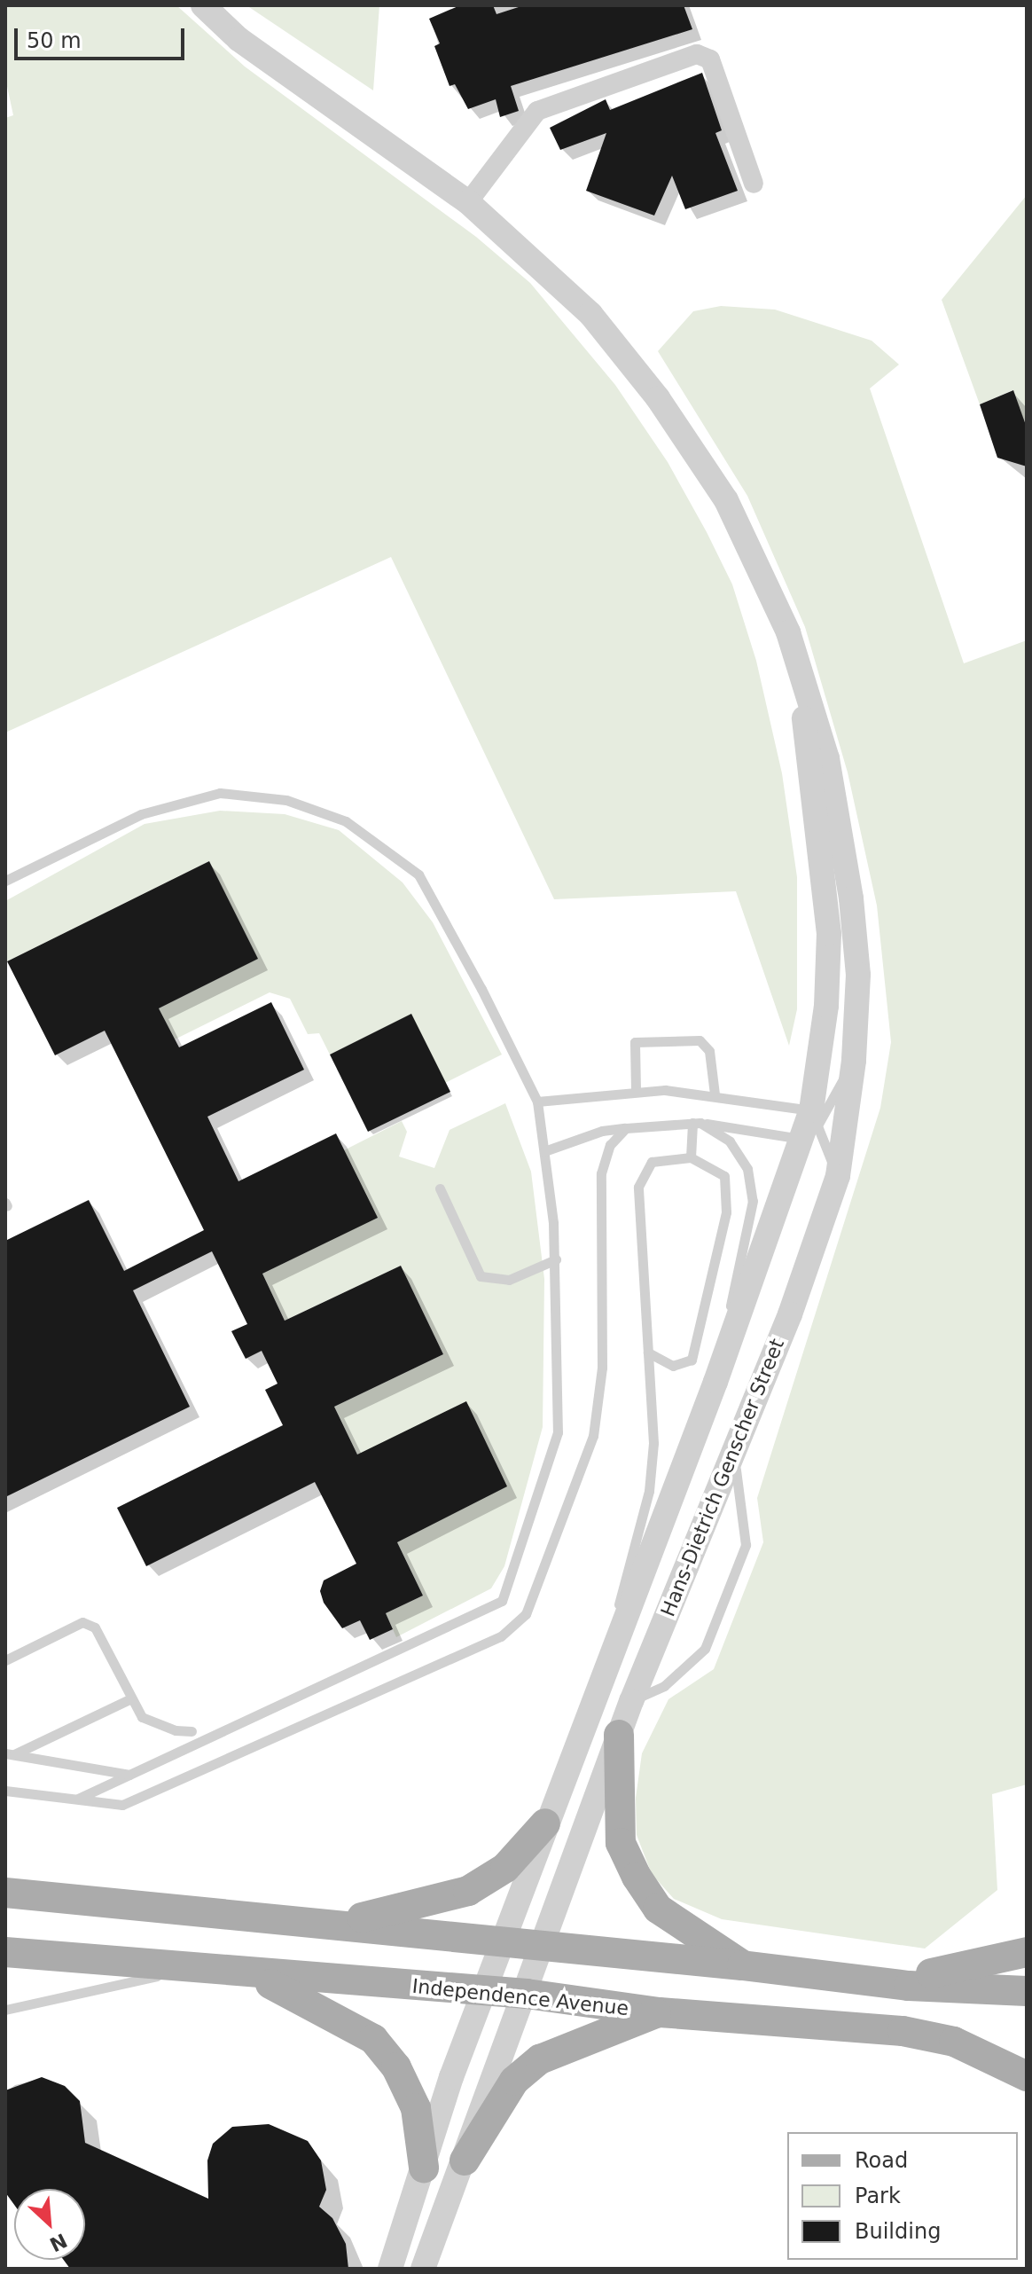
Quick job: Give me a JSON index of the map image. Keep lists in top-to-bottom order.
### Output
{
  "streets": {
    "main road": ["Independence Avenue"],
    "street": ["Hans-Dietrich Genscher Street"]
  },
  "crossings": [
    ["Hans-Dietrich Genscher Street", "Independence Avenue"]
  ],
  "legend": ["Road", "Park", "Building"],
  "scale_bar": "50 m",
  "north": "bottom right"
}
